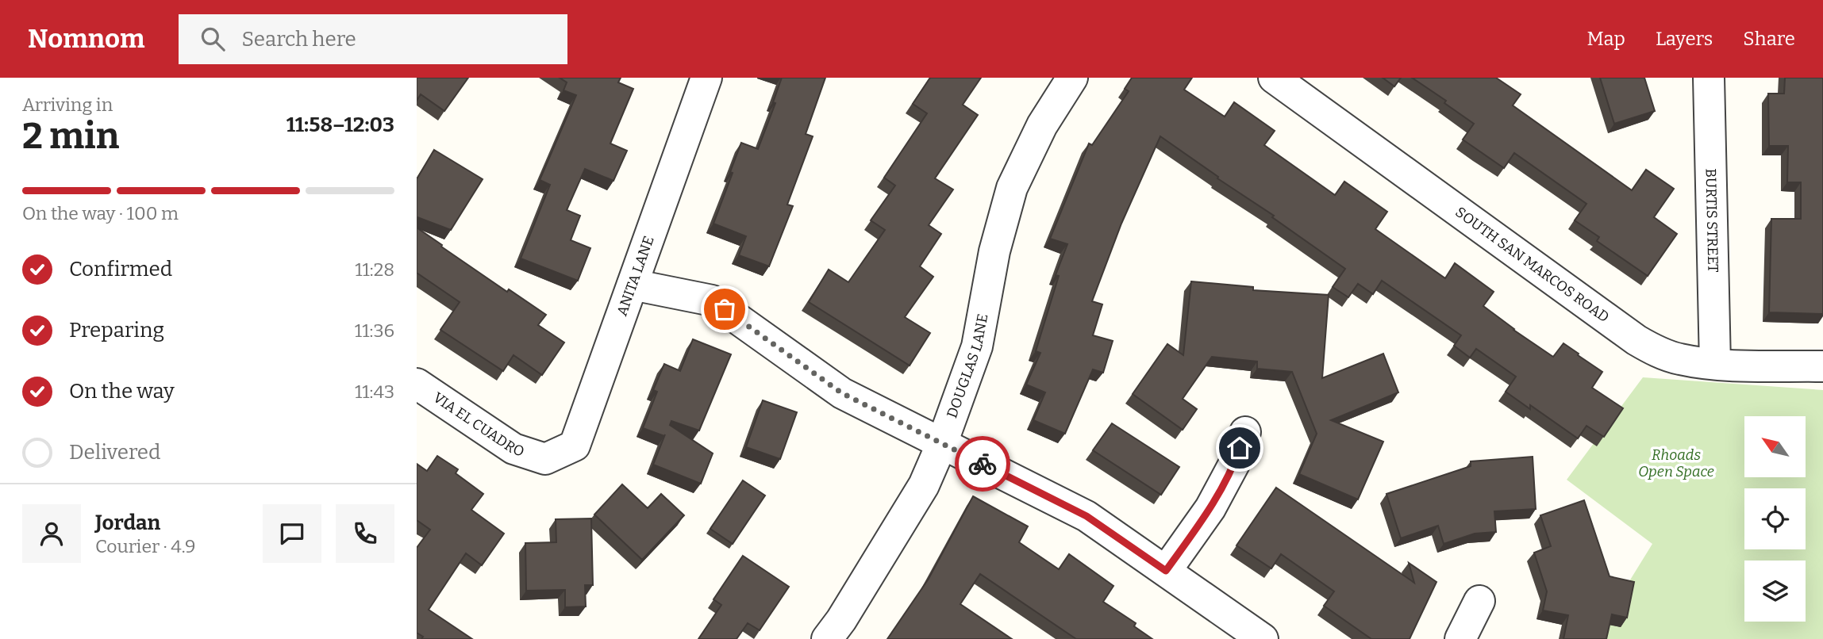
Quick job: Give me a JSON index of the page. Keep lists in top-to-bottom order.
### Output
{
  "streets": {
    "street": [
      "BURTIS STREET",
      "SOUTH SAN MARCOS ROAD",
      "ANITA LANE",
      "DOUGLAS LANE",
      "VIA EL CUADRO"
    ]
  },
  "crossings": [
    ["BURTIS STREET", "SOUTH SAN MARCOS ROAD"],
    ["ANITA LANE", "VIA EL CUADRO"]
  ],
  "parks": ["Rhoads Open Space"],
  "north": "top left",
  "page": {
    "header": "Nomnom",
    "search": "Search here",
    "nav": ["Map", "Layers", "Share"],
    "heading": ["2 min", "Arriving in", "11:58–12:03"],
    "panel": ["Jordan", "Courier · 4.9"],
    "bar": "On the way · 100 m",
    "list": [
      ["Confirmed", "11:28"],
      ["Preparing", "11:36"],
      ["On the way", "11:43"],
      "Delivered"
    ]
  }
}
